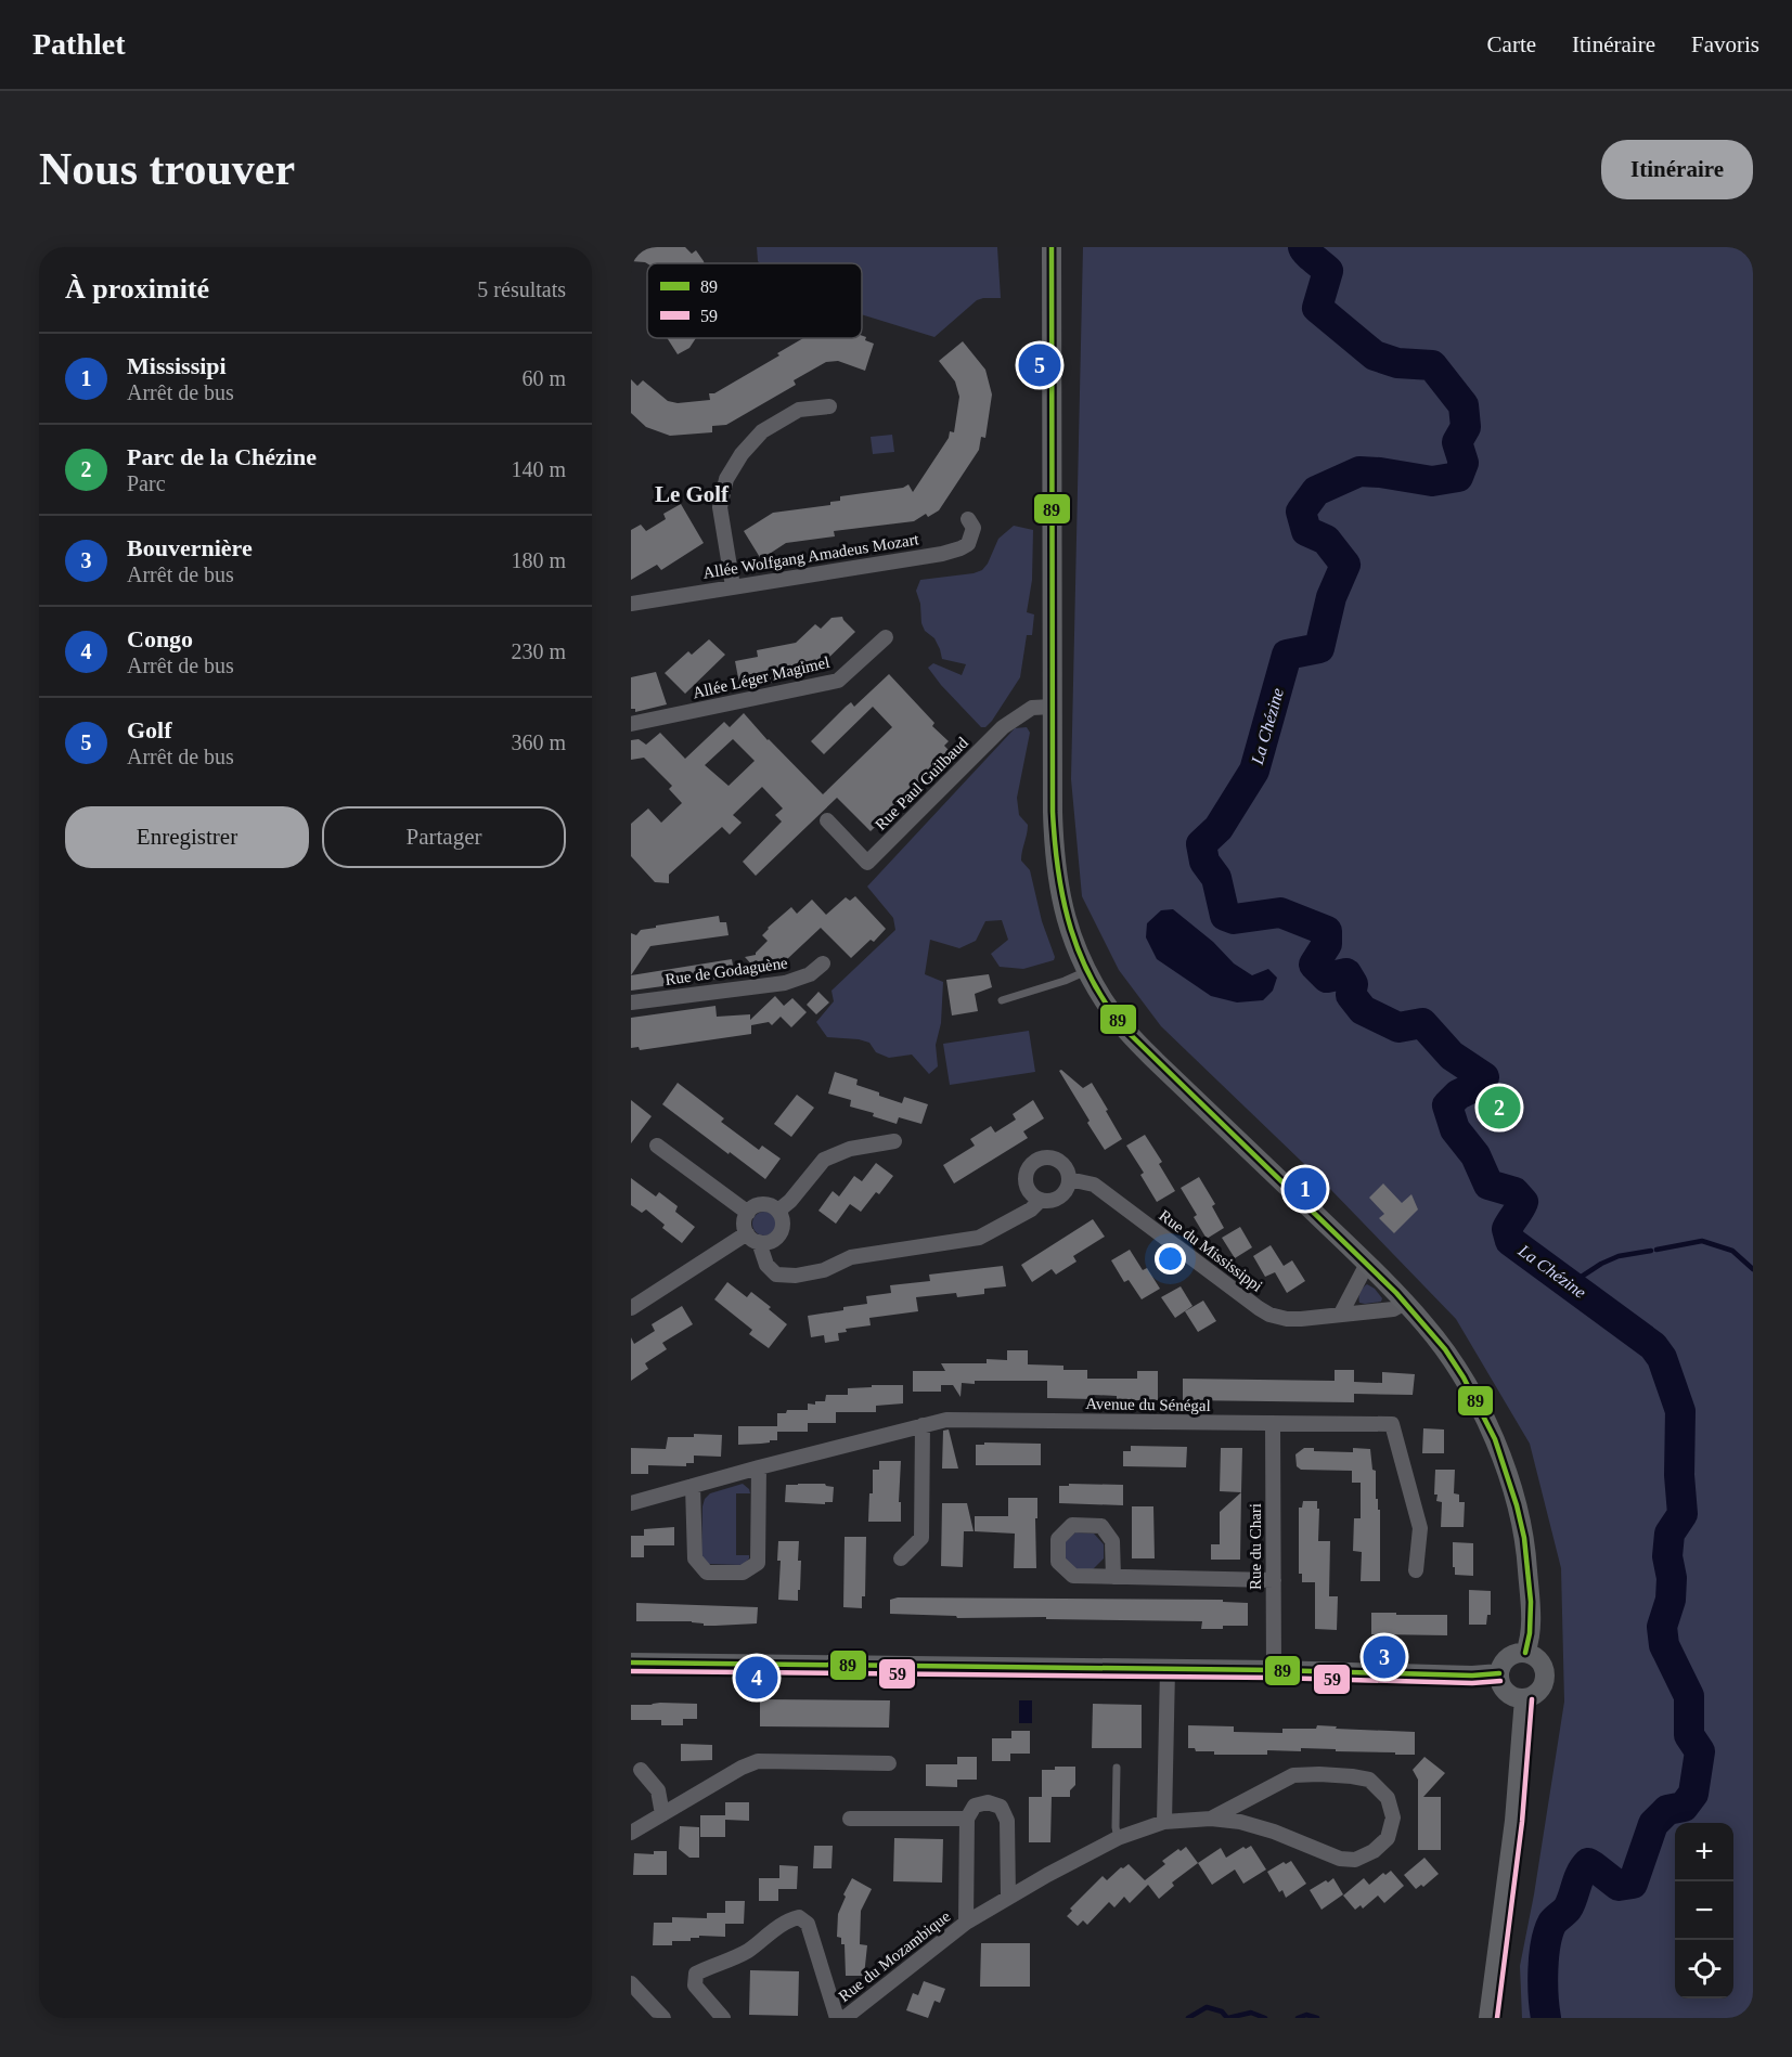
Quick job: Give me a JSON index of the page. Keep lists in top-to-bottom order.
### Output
{
  "streets": {
    "street": [
      "Allée Wolfgang Amadeus Mozart",
      "Allée Léger Magimel",
      "Rue Paul Guilbaud",
      "Rue de Godaguène",
      "Rue du Mississippi",
      "Avenue du Sénégal",
      "Rue du Chari",
      "Rue du Mozambique"
    ]
  },
  "crossings": [
    ["Avenue du Sénégal", "Rue du Chari"]
  ],
  "districts": ["Le Golf"],
  "water": ["La Chézine"],
  "lines": ["transit line 89", "transit line 59"],
  "legend": ["89", "59"],
  "page": {
    "header": "Pathlet",
    "nav": ["Carte", "Itinéraire", "Favoris"],
    "buttons": [
      "Itinéraire",
      ["Enregistrer", "Partager"]
    ],
    "title": "Nous trouver",
    "heading": ["À proximité", "5 résultats"],
    "list": [
      {
        "mark": "1",
        "name": "Mississipi",
        "note": "Arrêt de bus",
        "value": "60 m"
      },
      {
        "mark": "2",
        "name": "Parc de la Chézine",
        "note": "Parc",
        "value": "140 m"
      },
      {
        "mark": "3",
        "name": "Bouvernière",
        "note": "Arrêt de bus",
        "value": "180 m"
      },
      {
        "mark": "4",
        "name": "Congo",
        "note": "Arrêt de bus",
        "value": "230 m"
      },
      {
        "mark": "5",
        "name": "Golf",
        "note": "Arrêt de bus",
        "value": "360 m"
      }
    ],
    "pins": [
      "5",
      "2",
      "1",
      "3",
      "4"
    ],
    "map_buttons": ["+", "−"]
  }
}
